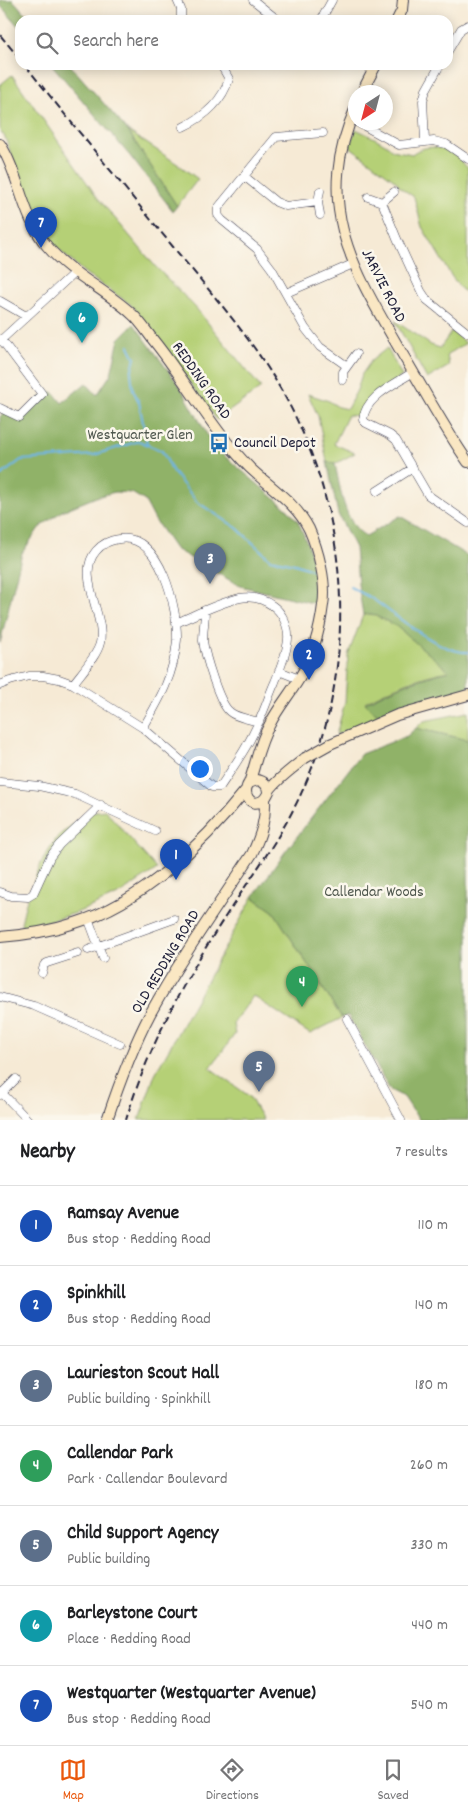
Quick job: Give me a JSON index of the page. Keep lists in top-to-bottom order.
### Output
{
  "streets": {
    "main road": ["JARVIE ROAD", "REDDING ROAD", "OLD REDDING ROAD"]
  },
  "crossings": [
    ["REDDING ROAD", "OLD REDDING ROAD"]
  ],
  "parks": ["Westquarter Glen", "Callendar Woods"],
  "places": {
    "bus stop": ["Council Depot"]
  },
  "north": "bottom left",
  "page": {
    "search": "Search here",
    "pins": [
      "7",
      "6",
      "3",
      "2",
      "1",
      "4",
      "5"
    ],
    "heading": ["Nearby", "7 results"],
    "list": [
      {
        "mark": "1",
        "name": "Ramsay Avenue",
        "note": "Bus stop · Redding Road",
        "value": "110 m"
      },
      {
        "mark": "2",
        "name": "Spinkhill",
        "note": "Bus stop · Redding Road",
        "value": "140 m"
      },
      {
        "mark": "3",
        "name": "Laurieston Scout Hall",
        "note": "Public building · Spinkhill",
        "value": "180 m"
      },
      {
        "mark": "4",
        "name": "Callendar Park",
        "note": "Park · Callendar Boulevard",
        "value": "260 m"
      },
      {
        "mark": "5",
        "name": "Child Support Agency",
        "note": "Public building",
        "value": "330 m"
      },
      {
        "mark": "6",
        "name": "Barleystone Court",
        "note": "Place · Redding Road",
        "value": "440 m"
      },
      {
        "mark": "7",
        "name": "Westquarter (Westquarter Avenue)",
        "note": "Bus stop · Redding Road",
        "value": "540 m"
      }
    ],
    "nav": ["Map", "Directions", "Saved"]
  }
}
